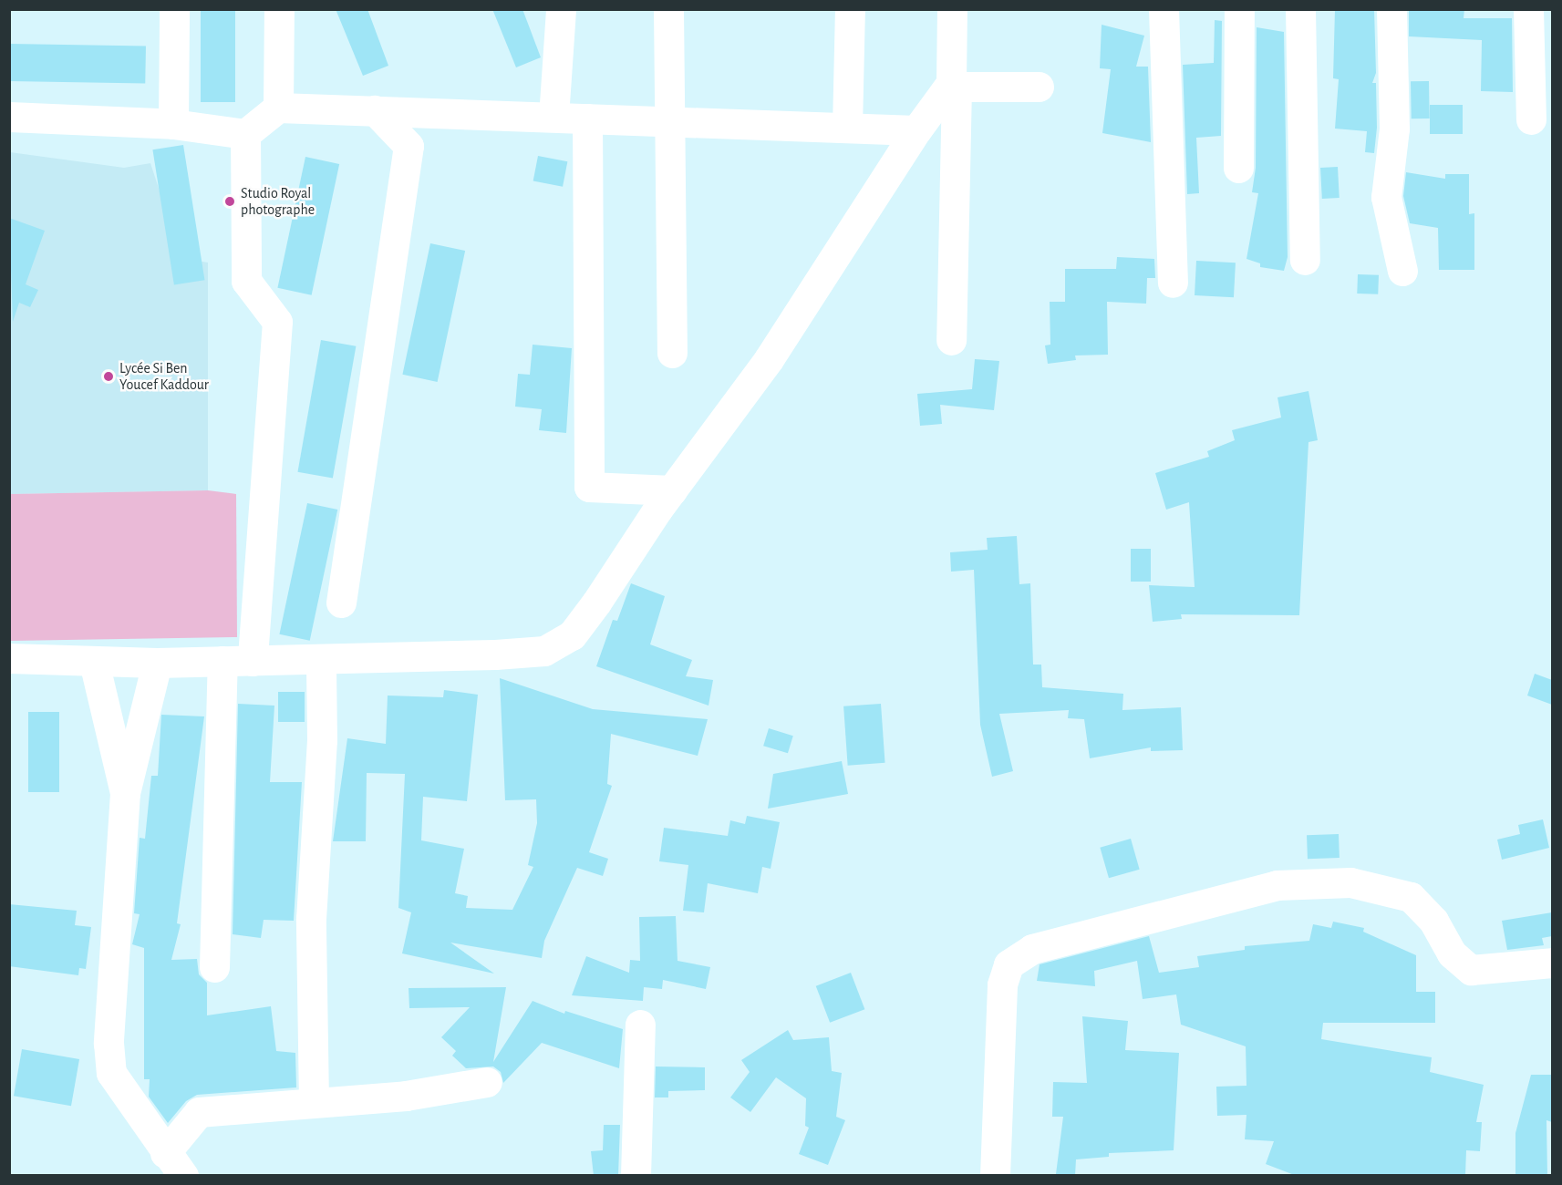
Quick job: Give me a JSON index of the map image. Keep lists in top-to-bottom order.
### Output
{
  "places": ["Studio Royal photographe", "Lycée Si Ben Youcef Kaddour"]
}
